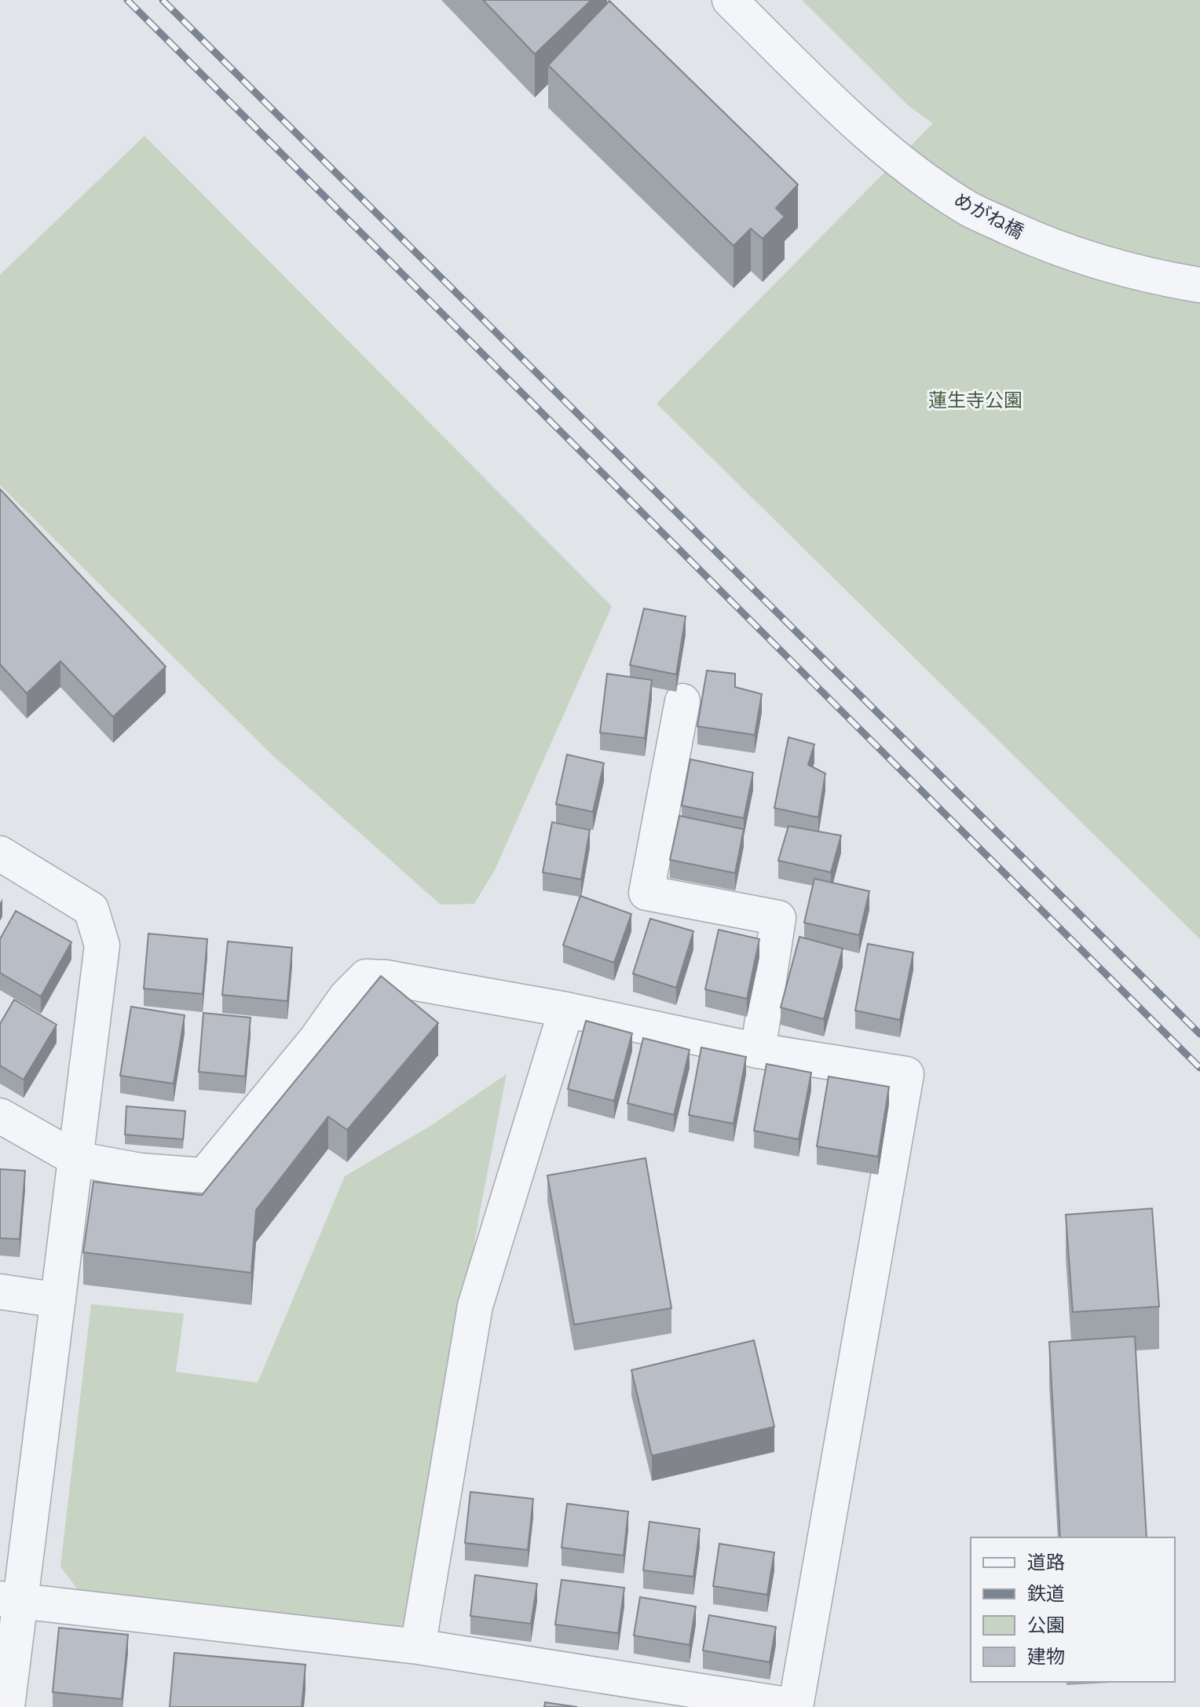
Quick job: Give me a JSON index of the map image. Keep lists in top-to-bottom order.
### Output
{
  "streets": {
    "street": ["めがね橋"]
  },
  "parks": ["蓮生寺公園"],
  "legend": [
    "道路",
    "鉄道",
    "公園",
    "建物"
  ]
}
